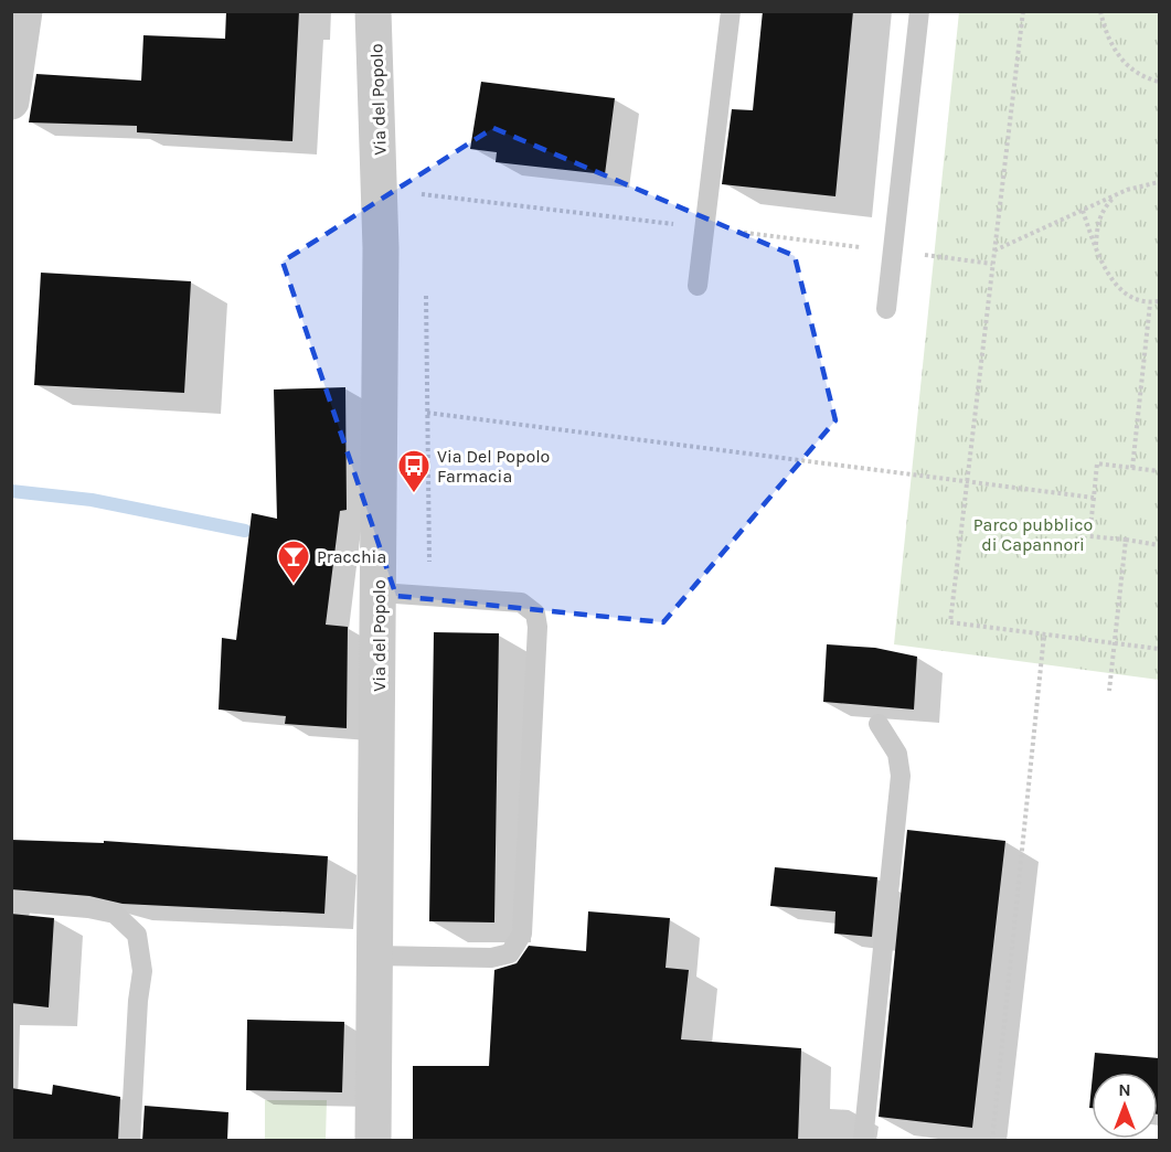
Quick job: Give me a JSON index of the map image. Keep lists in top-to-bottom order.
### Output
{
  "streets": {
    "street": ["Via del Popolo"]
  },
  "parks": ["Parco pubblico di Capannori"],
  "places": {
    "bus stop": ["Via Del Popolo Farmacia"],
    "bar": ["Pracchia"]
  },
  "north": "top"
}
